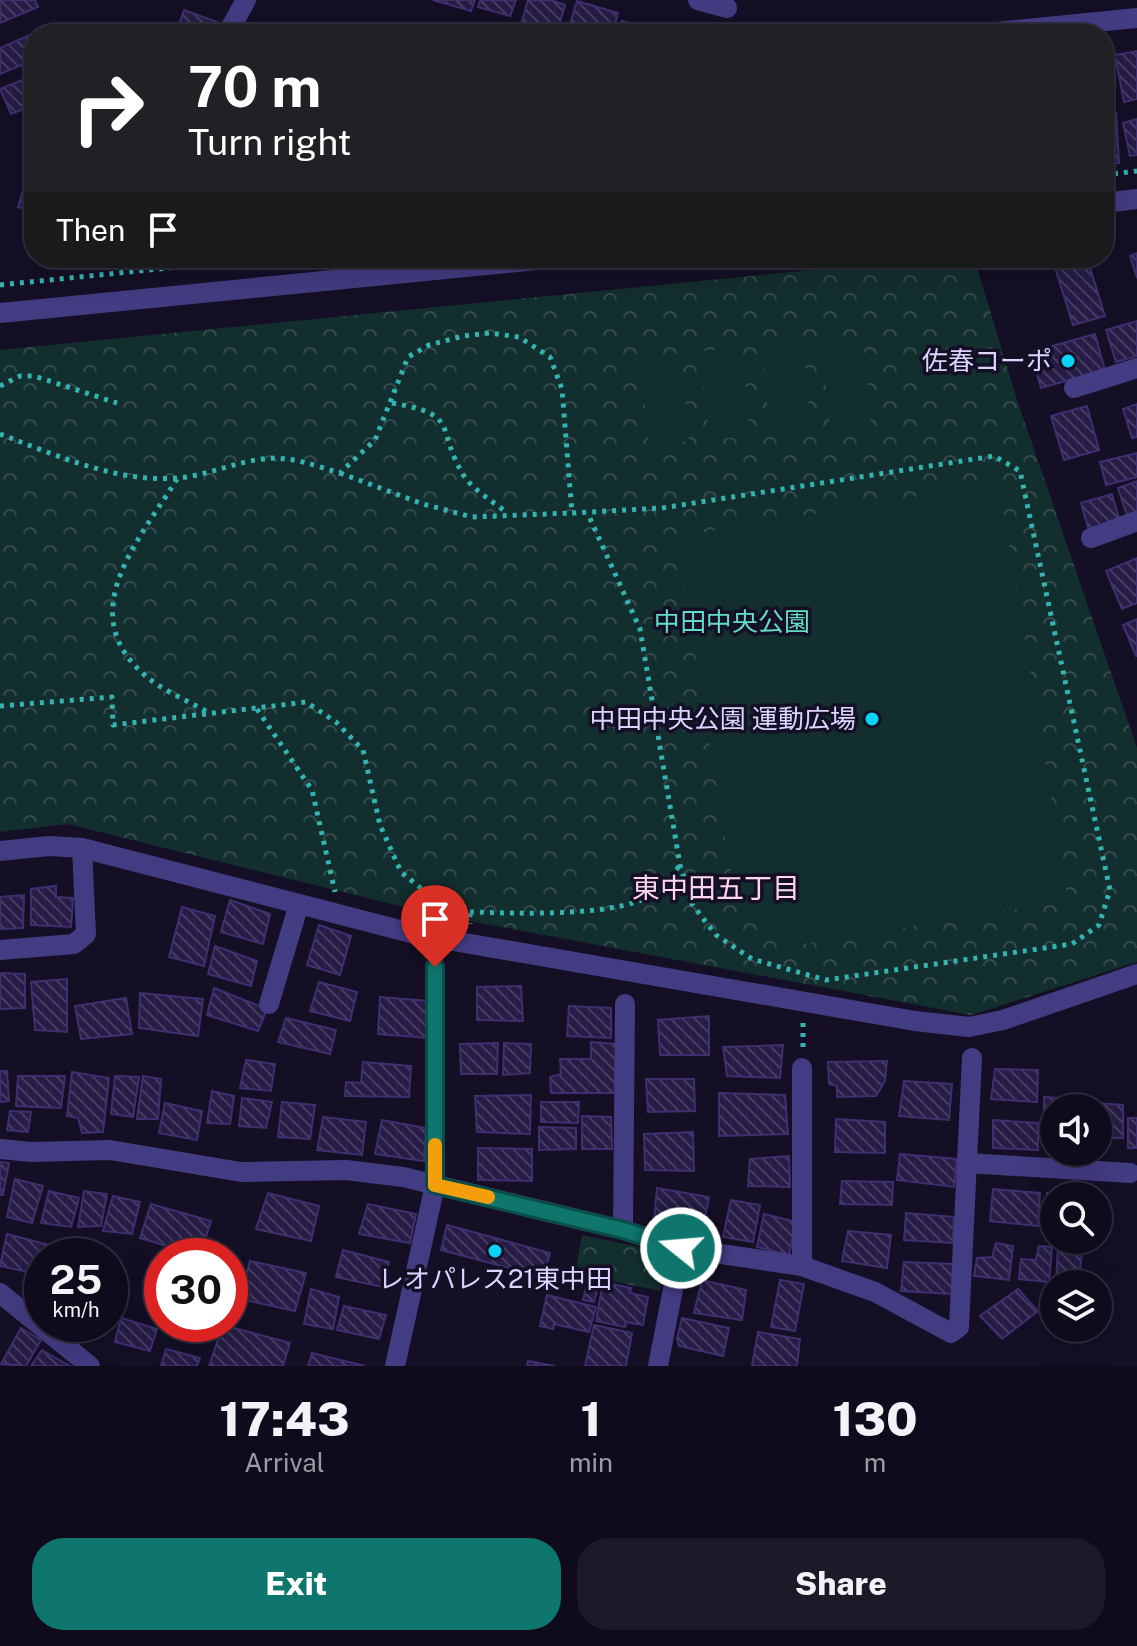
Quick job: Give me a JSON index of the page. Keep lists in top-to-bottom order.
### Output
{
  "districts": ["東中田五丁目"],
  "parks": ["中田中央公園"],
  "places": ["佐春コーポ", "中田中央公園 運動広場", "レオパレス21東中田"],
  "page": {
    "turn": ["70 m", "Turn right"],
    "then": "Then",
    "speed": "25 km/h",
    "limit": "30",
    "eta": [
      "17:43",
      "Arrival",
      "1",
      "min",
      "130",
      "m"
    ],
    "buttons": ["Exit", "Share"]
  }
}
